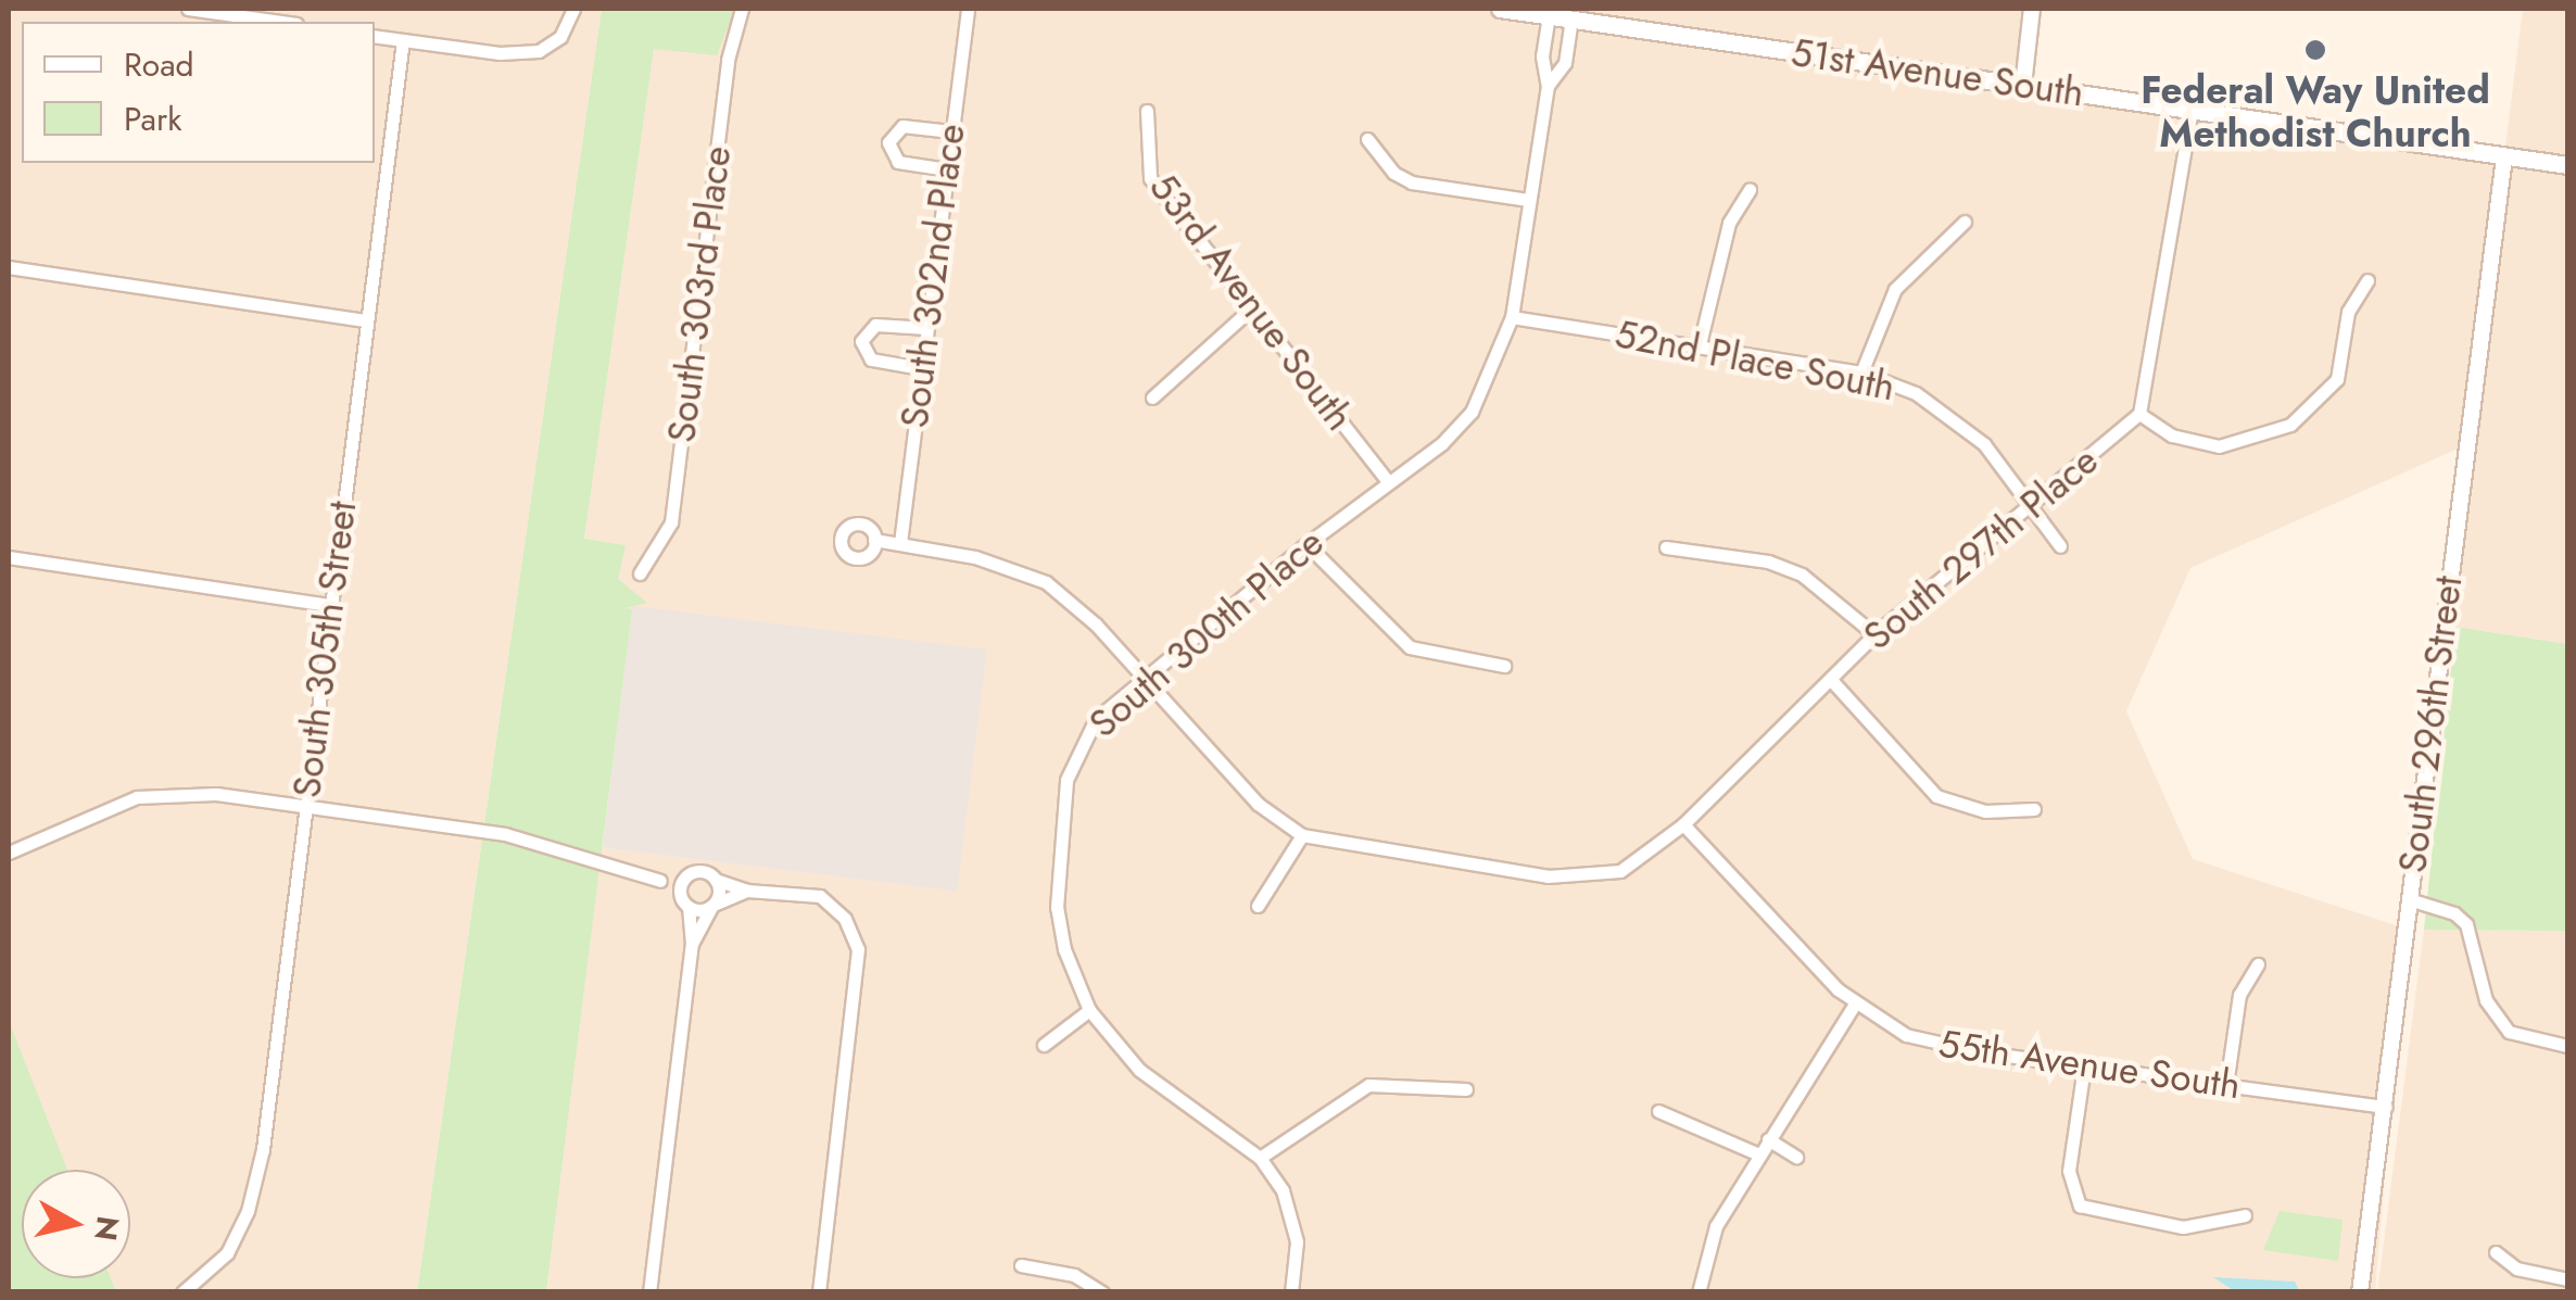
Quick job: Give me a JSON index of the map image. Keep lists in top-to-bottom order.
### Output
{
  "streets": {
    "main road": ["51st Avenue South"],
    "street": [
      "South 302nd Place",
      "South 303rd Place",
      "53rd Avenue South",
      "52nd Place South",
      "South 297th Place",
      "South 300th Place",
      "South 305th Street",
      "South 296th Street",
      "55th Avenue South"
    ]
  },
  "crossings": [
    ["51st Avenue South", "South 300th Place"],
    ["51st Avenue South", "South 296th Street"],
    ["53rd Avenue South", "South 300th Place"],
    ["52nd Place South", "South 297th Place"],
    ["52nd Place South", "South 300th Place"],
    ["South 297th Place", "55th Avenue South"],
    ["South 296th Street", "55th Avenue South"]
  ],
  "places": ["Federal Way United Methodist Church"],
  "legend": ["Road", "Park"],
  "north": "right"
}
